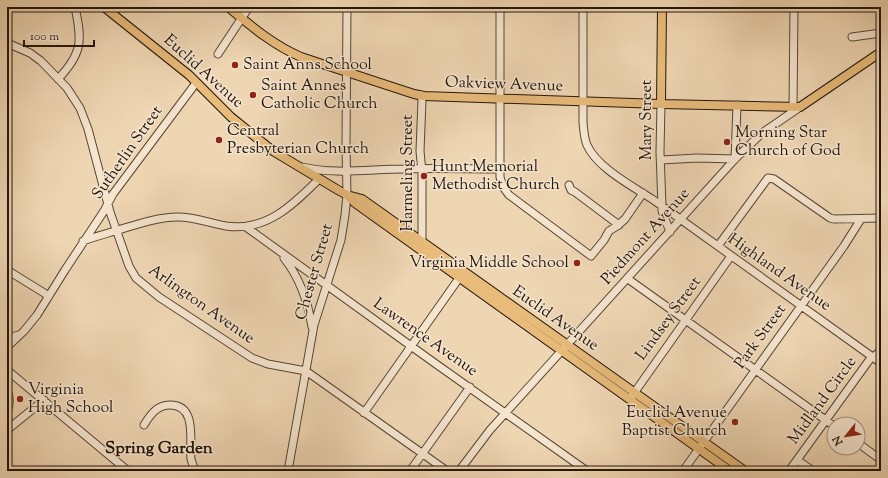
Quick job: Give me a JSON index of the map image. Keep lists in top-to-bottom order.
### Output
{
  "streets": {
    "main road": [
      "Euclid Avenue",
      "Oakview Avenue",
      "Mary Street",
      "Piedmont Avenue"
    ],
    "street": [
      "Sutherlin Street",
      "Harmeling Street",
      "Chester Street",
      "Highland Avenue",
      "Arlington Avenue",
      "Lindsey Street",
      "Park Street",
      "Lawrence Avenue",
      "Midland Circle"
    ]
  },
  "crossings": [
    ["Euclid Avenue", "Sutherlin Street"],
    ["Euclid Avenue", "Harmeling Street"],
    ["Euclid Avenue", "Piedmont Avenue"],
    ["Euclid Avenue", "Chester Street"],
    ["Euclid Avenue", "Lindsey Street"],
    ["Euclid Avenue", "Park Street"],
    ["Oakview Avenue", "Mary Street"],
    ["Oakview Avenue", "Harmeling Street"],
    ["Oakview Avenue", "Piedmont Avenue"],
    ["Oakview Avenue", "Chester Street"],
    ["Oakview Avenue", "Highland Avenue"],
    ["Mary Street", "Piedmont Avenue"],
    ["Mary Street", "Highland Avenue"],
    ["Sutherlin Street", "Arlington Avenue"],
    ["Piedmont Avenue", "Highland Avenue"],
    ["Piedmont Avenue", "Lawrence Avenue"],
    ["Chester Street", "Arlington Avenue"],
    ["Chester Street", "Lawrence Avenue"],
    ["Highland Avenue", "Lindsey Street"],
    ["Highland Avenue", "Park Street"],
    ["Highland Avenue", "Midland Circle"]
  ],
  "districts": ["Spring Garden"],
  "places": [
    "Saint Anns School",
    "Saint Annes Catholic Church",
    "Central Presbyterian Church",
    "Morning Star Church of God",
    "Hunt Memorial Methodist Church",
    "Virginia Middle School",
    "Virginia High School",
    "Euclid Avenue Baptist Church"
  ],
  "scale_bar": "100 m",
  "north": "bottom left"
}
